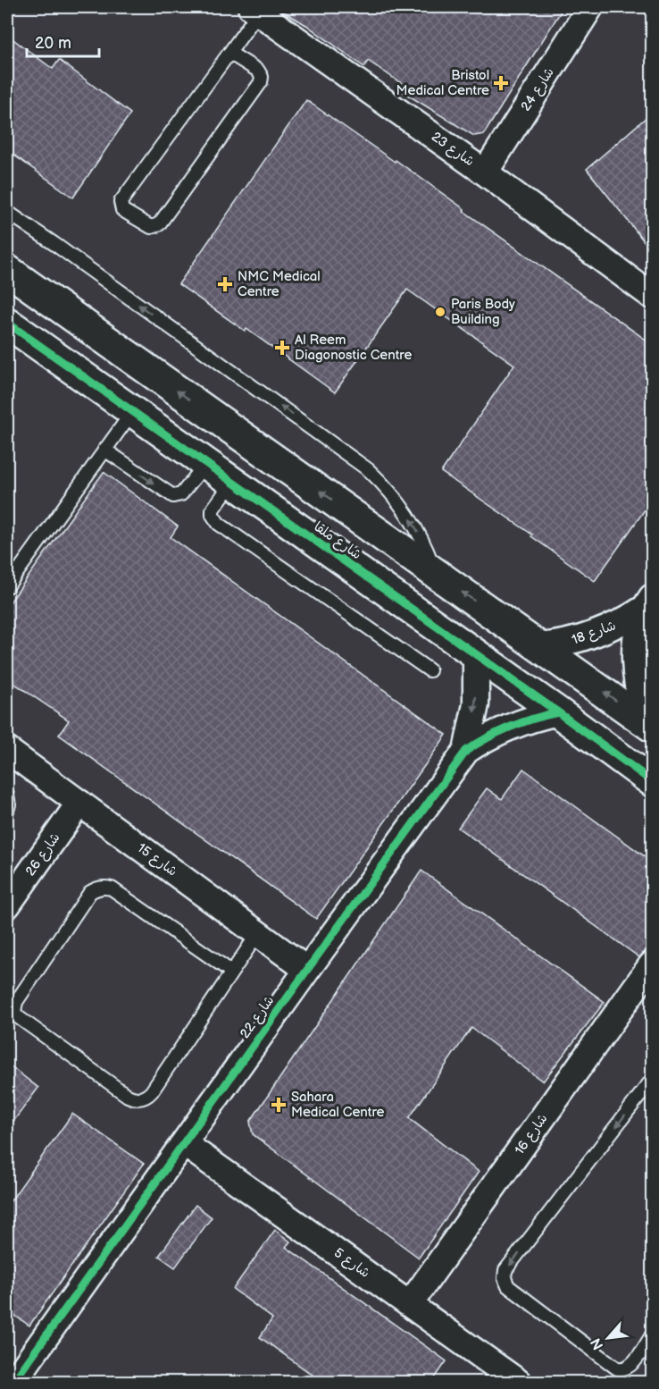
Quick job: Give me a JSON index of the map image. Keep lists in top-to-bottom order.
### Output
{
  "streets": {
    "street": [
      "شارع 24",
      "شارع 23",
      "شارع ملقا",
      "شارع 18",
      "شارع 26",
      "شارع 15",
      "شارع 22",
      "شارع 16",
      "شارع 5"
    ]
  },
  "crossings": [
    ["شارع 24", "شارع 23"],
    ["شارع ملقا", "شارع 22"],
    ["شارع 26", "شارع 15"],
    ["شارع 15", "شارع 22"],
    ["شارع 22", "شارع 5"],
    ["شارع 16", "شارع 5"]
  ],
  "places": {
    "health": [
      "Bristol Medical Centre",
      "NMC Medical Centre",
      "Al Reem Diagonostic Centre",
      "Sahara Medical Centre"
    ],
    "other": ["Paris Body Building"]
  },
  "scale_bar": "20 m",
  "north": "bottom left"
}
